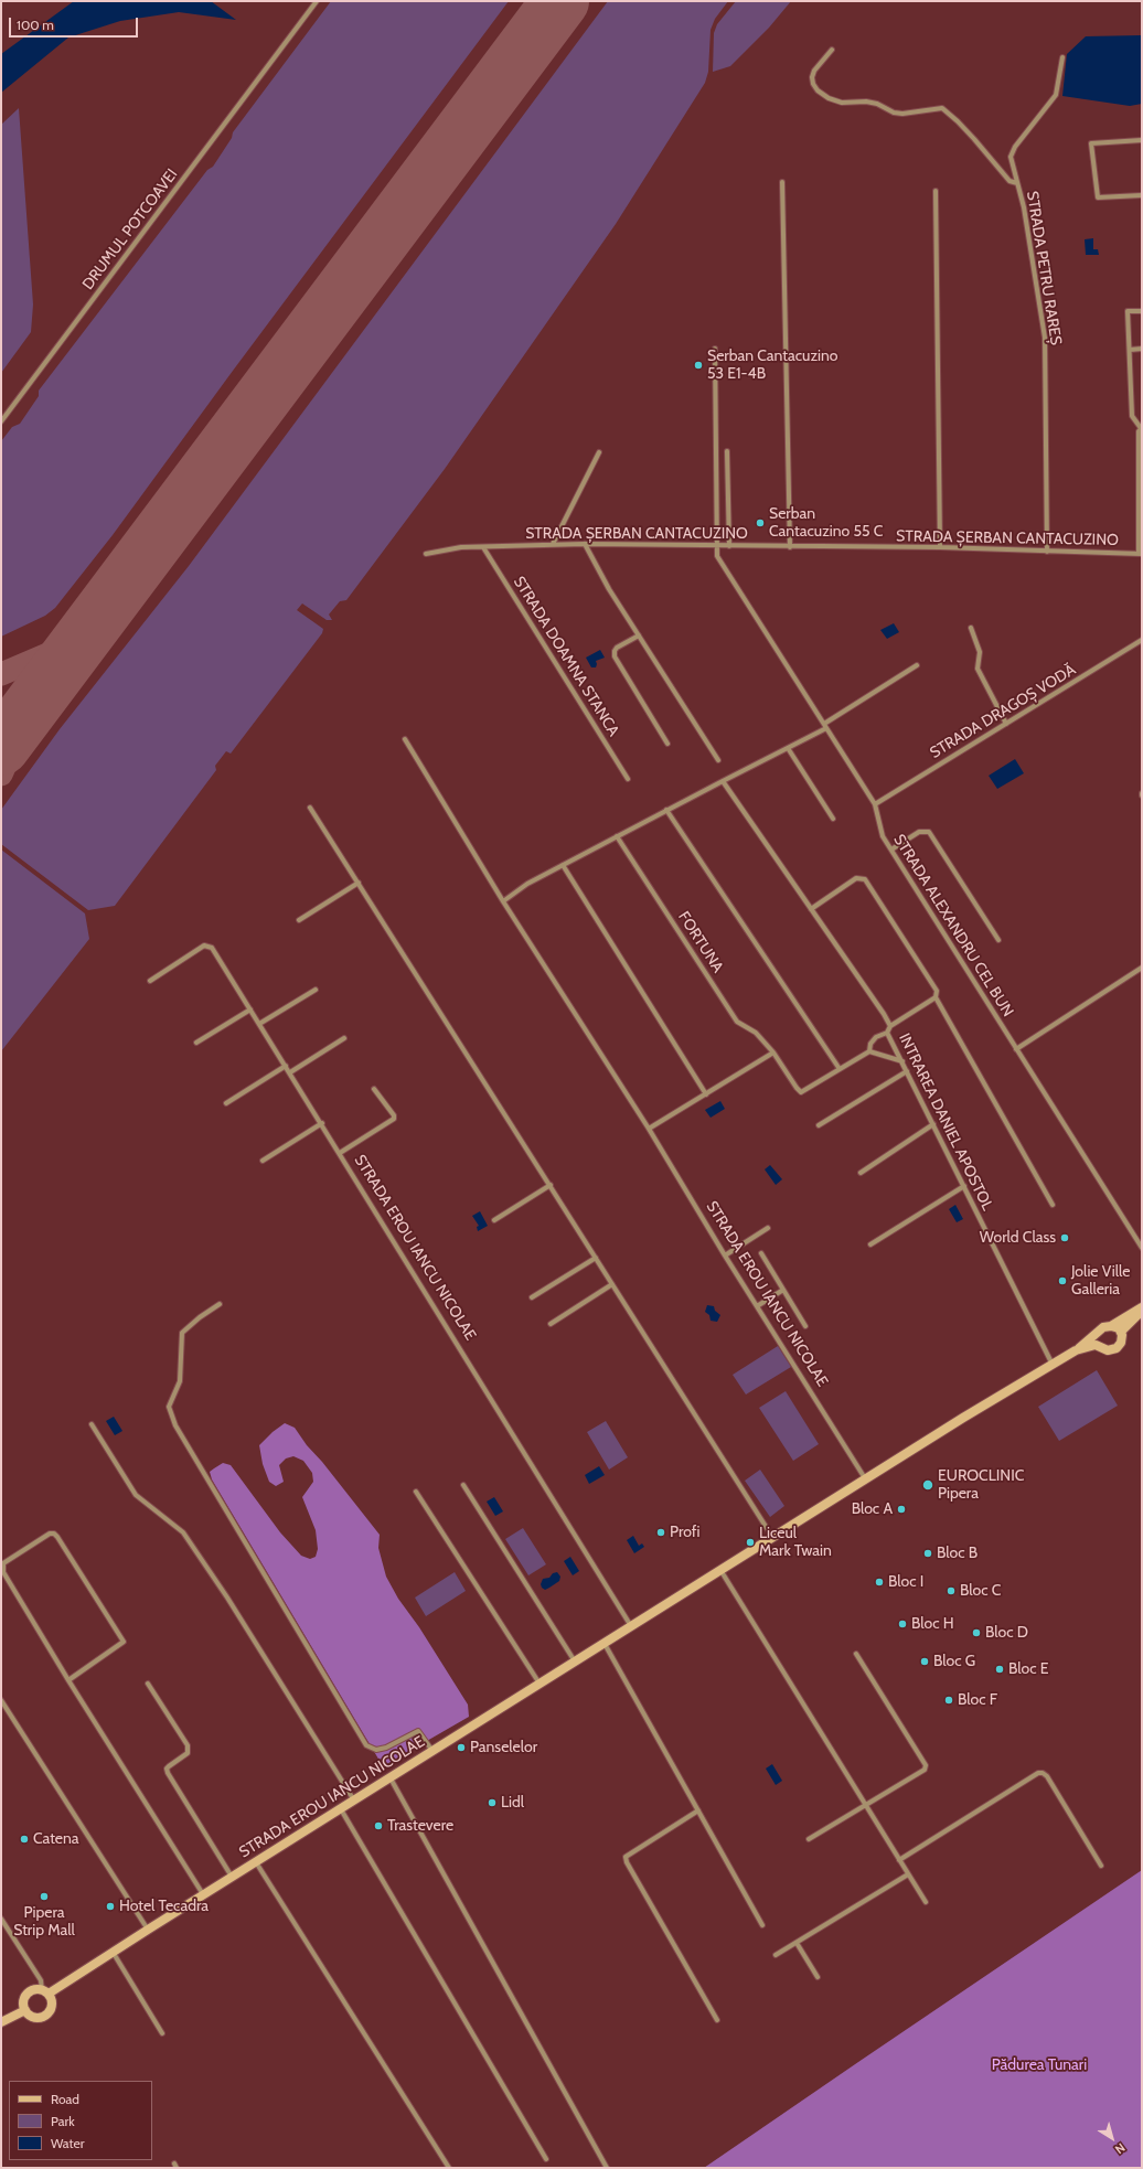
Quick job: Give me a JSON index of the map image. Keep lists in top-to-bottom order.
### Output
{
  "streets": {
    "street": [
      "DRUMUL POTCOAVEI",
      "STRADA PETRU RAREȘ",
      "STRADA ȘERBAN CANTACUZINO",
      "STRADA DOAMNA STANCA",
      "STRADA DRAGOȘ VODĂ",
      "STRADA ALEXANDRU CEL BUN",
      "FORTUNA",
      "INTRAREA DANIEL APOSTOL",
      "STRADA EROU IANCU NICOLAE"
    ]
  },
  "crossings": [
    ["STRADA PETRU RAREȘ", "STRADA ȘERBAN CANTACUZINO"],
    ["STRADA ȘERBAN CANTACUZINO", "STRADA DOAMNA STANCA"],
    ["STRADA ȘERBAN CANTACUZINO", "STRADA ALEXANDRU CEL BUN"],
    ["STRADA DRAGOȘ VODĂ", "STRADA ALEXANDRU CEL BUN"],
    ["INTRAREA DANIEL APOSTOL", "STRADA EROU IANCU NICOLAE"]
  ],
  "parks": ["Pădurea Tunari"],
  "places": [
    "Serban Cantacuzino 53 E1-4B",
    "Serban Cantacuzino 55 C",
    "World Class",
    "Jolie Ville Galleria",
    "EUROCLINIC Pipera",
    "Bloc A",
    "Profi",
    "Liceul Mark Twain",
    "Bloc B",
    "Bloc I",
    "Bloc C",
    "Bloc H",
    "Bloc D",
    "Bloc G",
    "Bloc E",
    "Bloc F",
    "Panselelor",
    "Lidl",
    "Trastevere",
    "Catena",
    "Pipera Strip Mall",
    "Hotel Tecadra"
  ],
  "legend": ["Road", "Park", "Water"],
  "scale_bar": "100 m",
  "north": "bottom right"
}
